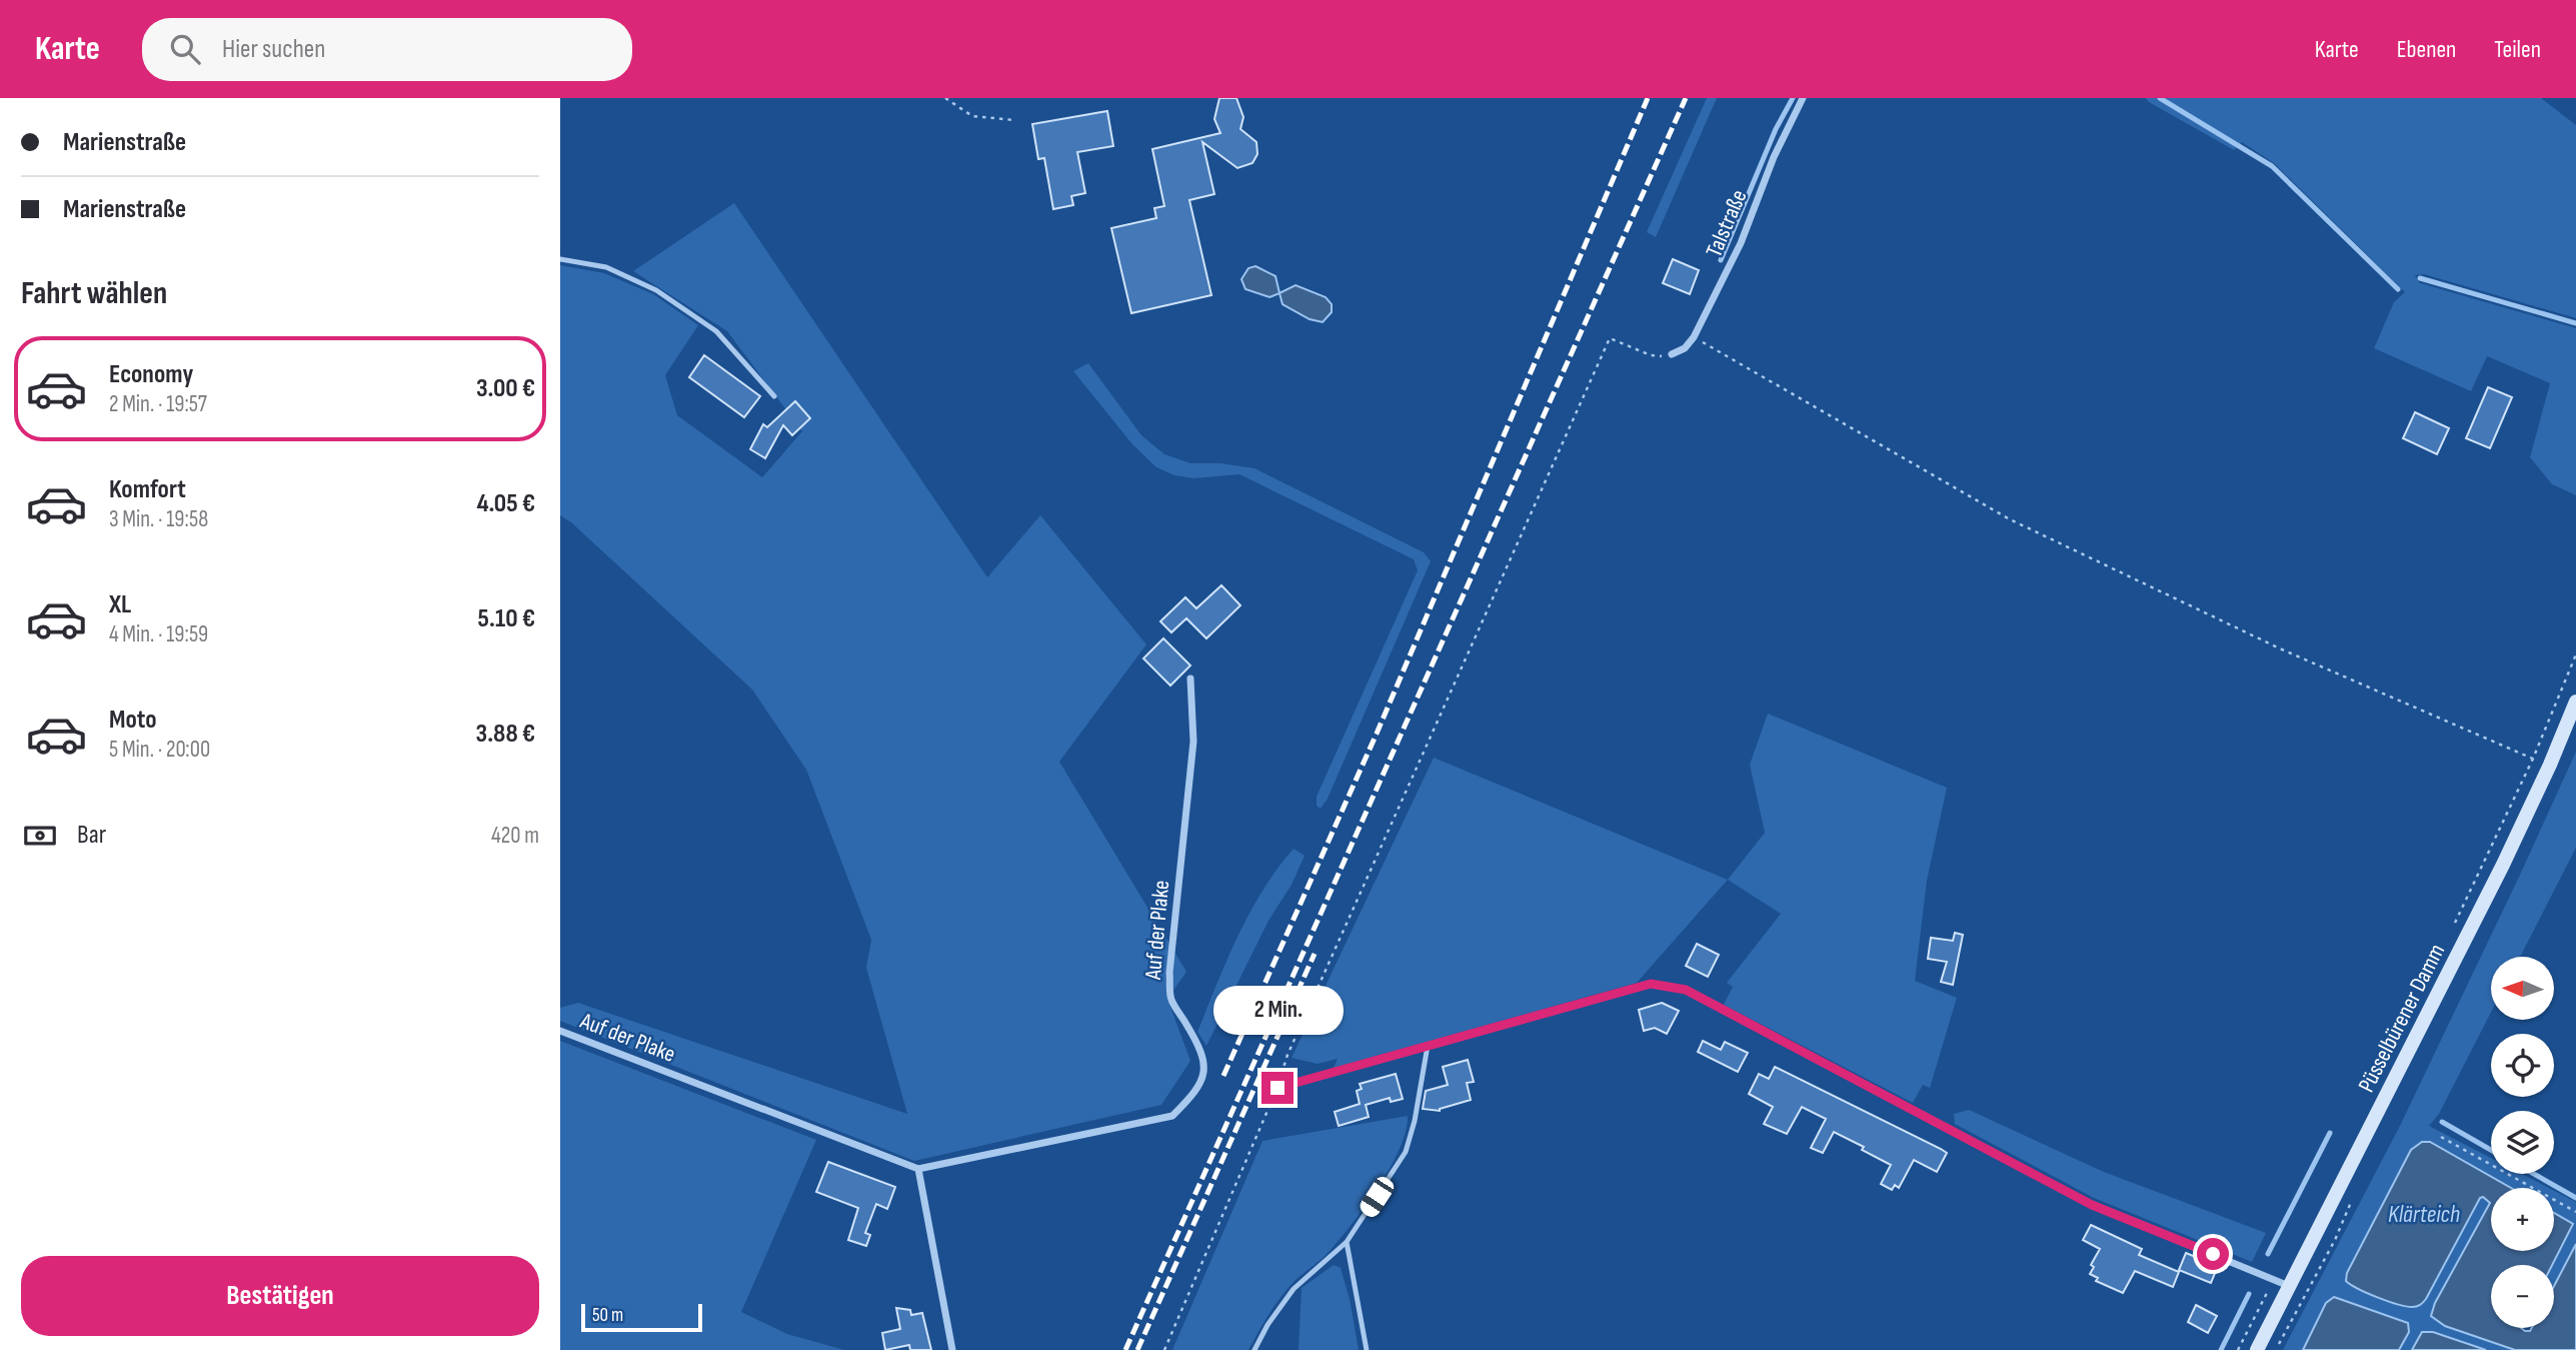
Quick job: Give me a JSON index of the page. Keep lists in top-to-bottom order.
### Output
{
  "streets": {
    "main road": ["Püsselbürener Damm"],
    "street": ["Talstraße", "Auf der Plake"]
  },
  "water": ["Klärteich"],
  "scale_bar": "50 m",
  "north": "left",
  "page": {
    "header": "Karte",
    "search": "Hier suchen",
    "nav": ["Karte", "Ebenen", "Teilen"],
    "banner": ["Marienstraße", "Marienstraße"],
    "heading": "Fahrt wählen",
    "list": [
      {
        "name": "Economy",
        "note": "2 Min. · 19:57",
        "value": "3.00 €"
      },
      {
        "name": "Komfort",
        "note": "3 Min. · 19:58",
        "value": "4.05 €"
      },
      {
        "name": "XL",
        "note": "4 Min. · 19:59",
        "value": "5.10 €"
      },
      {
        "name": "Moto",
        "note": "5 Min. · 20:00",
        "value": "3.88 €"
      }
    ],
    "pay": ["Bar", "420 m"],
    "map_buttons": ["+", "−"],
    "bubble": "2 Min.",
    "buttons": "Bestätigen",
    "scale": "50 m"
  }
}
